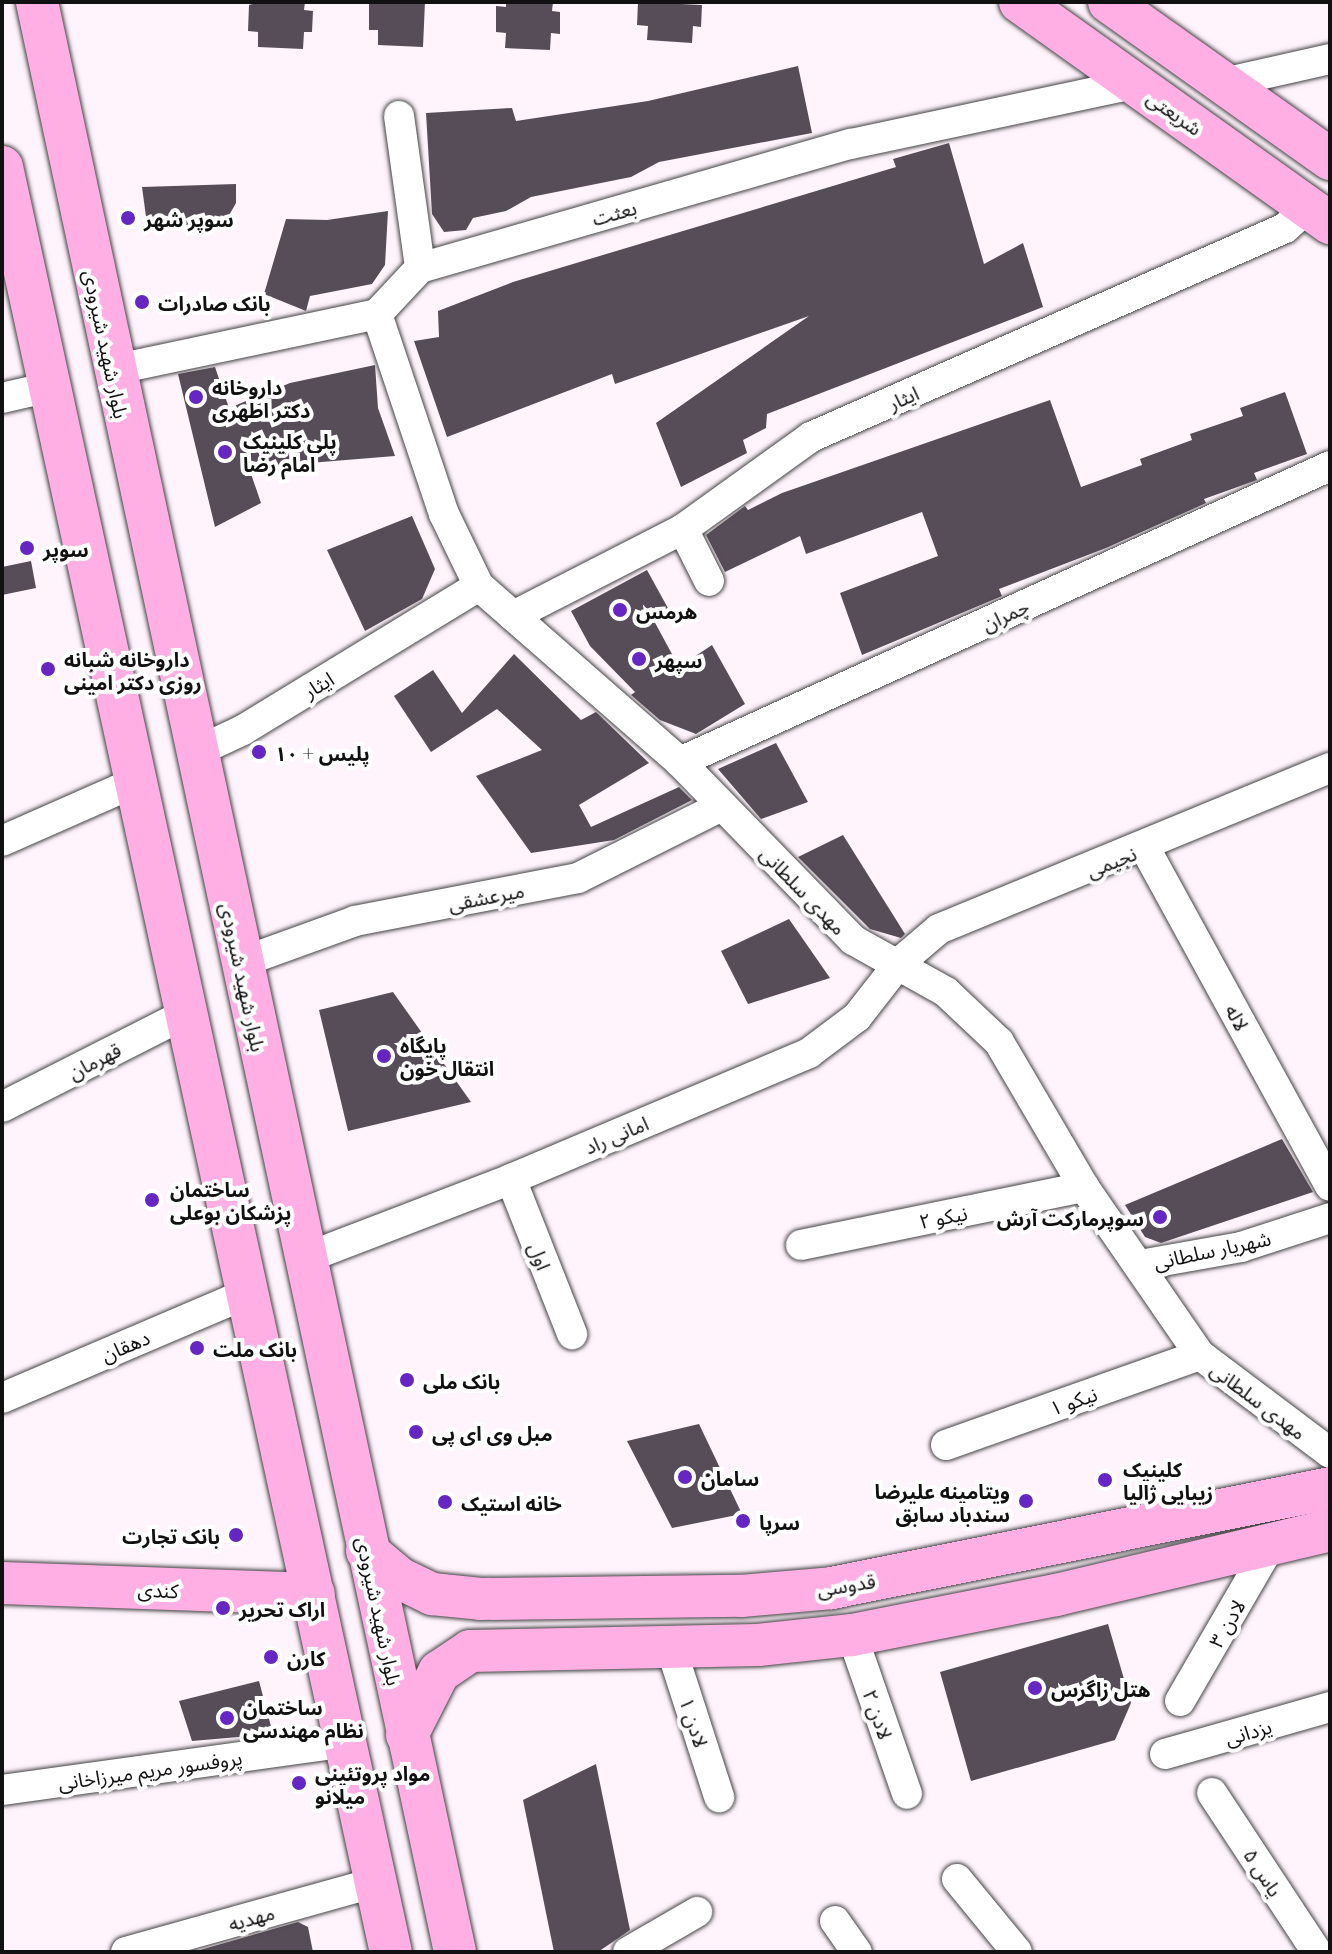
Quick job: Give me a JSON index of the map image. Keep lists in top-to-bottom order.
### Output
{
  "streets": {
    "main road": [
      "شریعتی",
      "بلوار شهید شیرودی",
      "قدوسی",
      "کندی"
    ],
    "street": [
      "بعثت",
      "ایثار",
      "چمران",
      "نجیمی",
      "مهدی سلطانی",
      "میرعشقی",
      "لاله",
      "قهرمان",
      "امانی راد",
      "نیکو ۲",
      "شهریار سلطانی",
      "اول",
      "دهقان",
      "نیکو ۱",
      "لادن ۳",
      "لادن ۲",
      "لادن ۱",
      "یزدانی",
      "پروفسور مریم میرزاخانی",
      "یاس ۵",
      "مهدیه"
    ]
  },
  "crossings": [
    ["شریعتی", "بعثت"],
    ["شریعتی", "ایثار"],
    ["بلوار شهید شیرودی", "ایثار"],
    ["بلوار شهید شیرودی", "میرعشقی"],
    ["بلوار شهید شیرودی", "امانی راد"],
    ["بلوار شهید شیرودی", "قدوسی"],
    ["ایثار", "مهدی سلطانی"],
    ["چمران", "مهدی سلطانی"],
    ["نجیمی", "مهدی سلطانی"],
    ["نجیمی", "لاله"],
    ["نجیمی", "امانی راد"],
    ["مهدی سلطانی", "میرعشقی"],
    ["مهدی سلطانی", "امانی راد"],
    ["مهدی سلطانی", "نیکو ۲"],
    ["مهدی سلطانی", "شهریار سلطانی"],
    ["مهدی سلطانی", "نیکو ۱"],
    ["امانی راد", "اول"]
  ],
  "places": [
    "سوپر شهر",
    "بانک صادرات",
    "داروخانه دکتر اطهری",
    "پلی کلینیک امام رضا",
    "سوپر",
    "هرمس",
    "سپهر",
    "داروخانه شبانه روزی دکتر امینی",
    "پلیس + ۱۰",
    "پایگاه انتقال خون",
    "ساختمان پزشکان بوعلی",
    "سوپرمارکت آرش",
    "بانک ملت",
    "بانک ملی",
    "مبل وی ای پی",
    "سامان",
    "کلینیک زیبایی ژالیا",
    "ویتامینه علیرضا سندباد سابق",
    "خانه استیک",
    "سرپا",
    "بانک تجارت",
    "اراک تحریر",
    "کارن",
    "هتل زاگرس",
    "ساختمان نظام مهندسی",
    "مواد پروتئینی میلانو"
  ]
}
